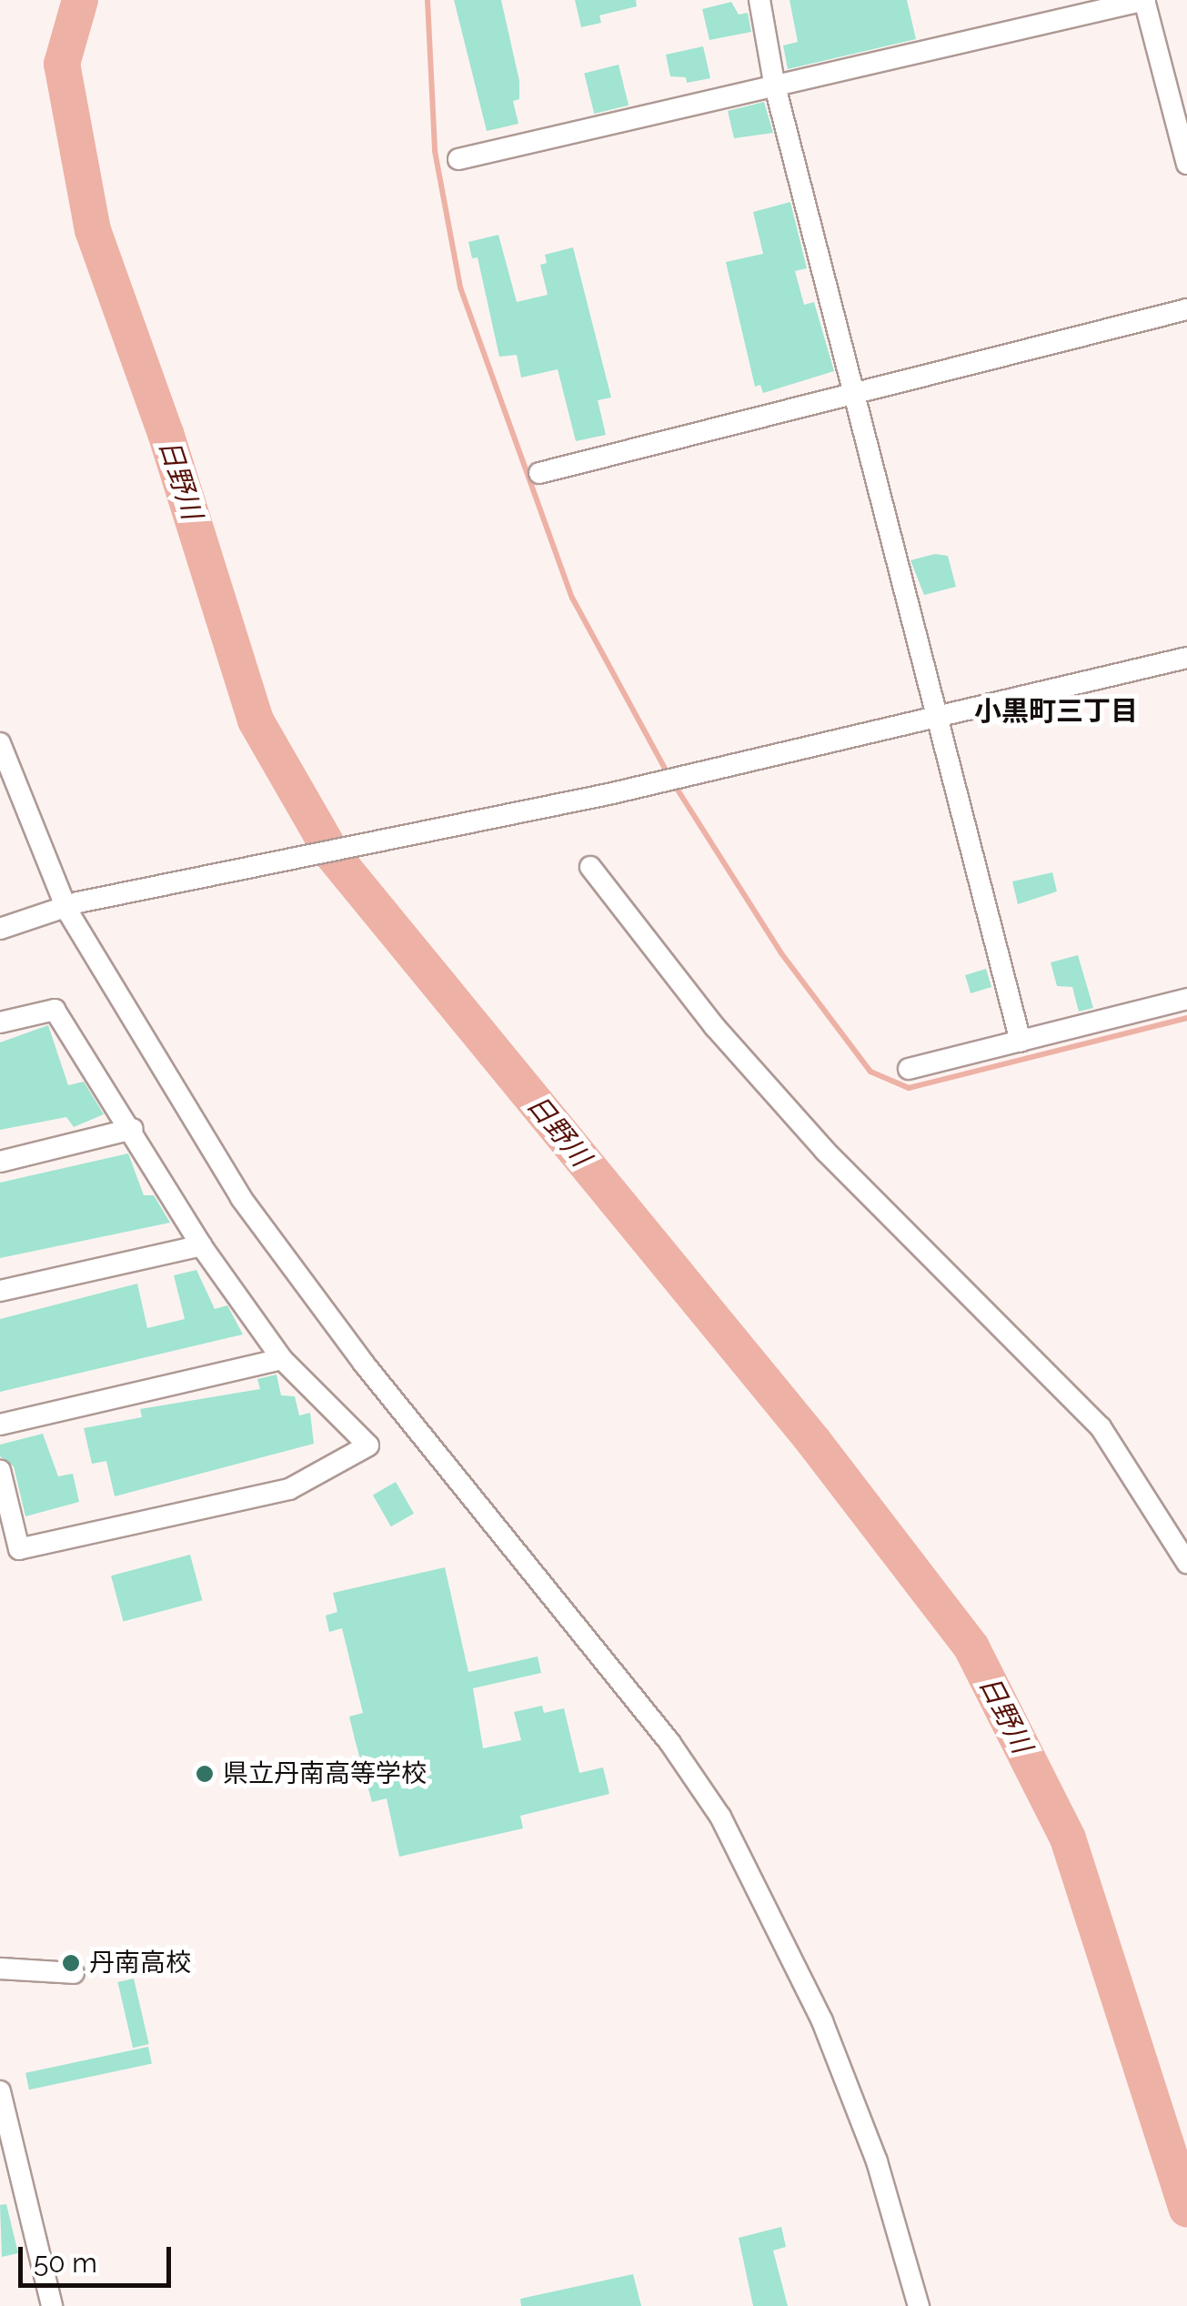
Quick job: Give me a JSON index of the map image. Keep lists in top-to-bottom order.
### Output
{
  "districts": ["小黒町三丁目"],
  "water": ["日野川"],
  "places": ["県立丹南高等学校", "丹南高校"],
  "scale_bar": "50 m"
}
